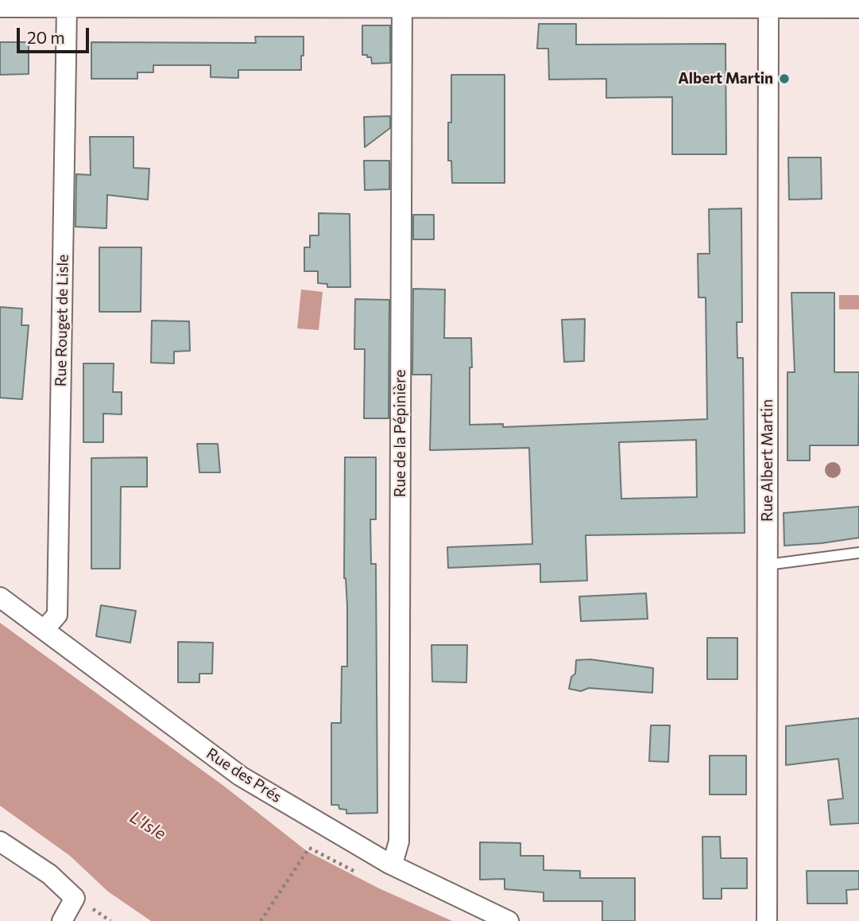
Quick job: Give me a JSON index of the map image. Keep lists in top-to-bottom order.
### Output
{
  "streets": {
    "street": [
      "Rue Rouget de Lisle",
      "Rue de la Pépinière",
      "Rue Albert Martin",
      "Rue des Prés"
    ]
  },
  "crossings": [
    ["Rue Rouget de Lisle", "Rue des Prés"],
    ["Rue de la Pépinière", "Rue des Prés"]
  ],
  "water": ["L'Isle"],
  "places": ["Albert Martin"],
  "scale_bar": "20 m"
}
